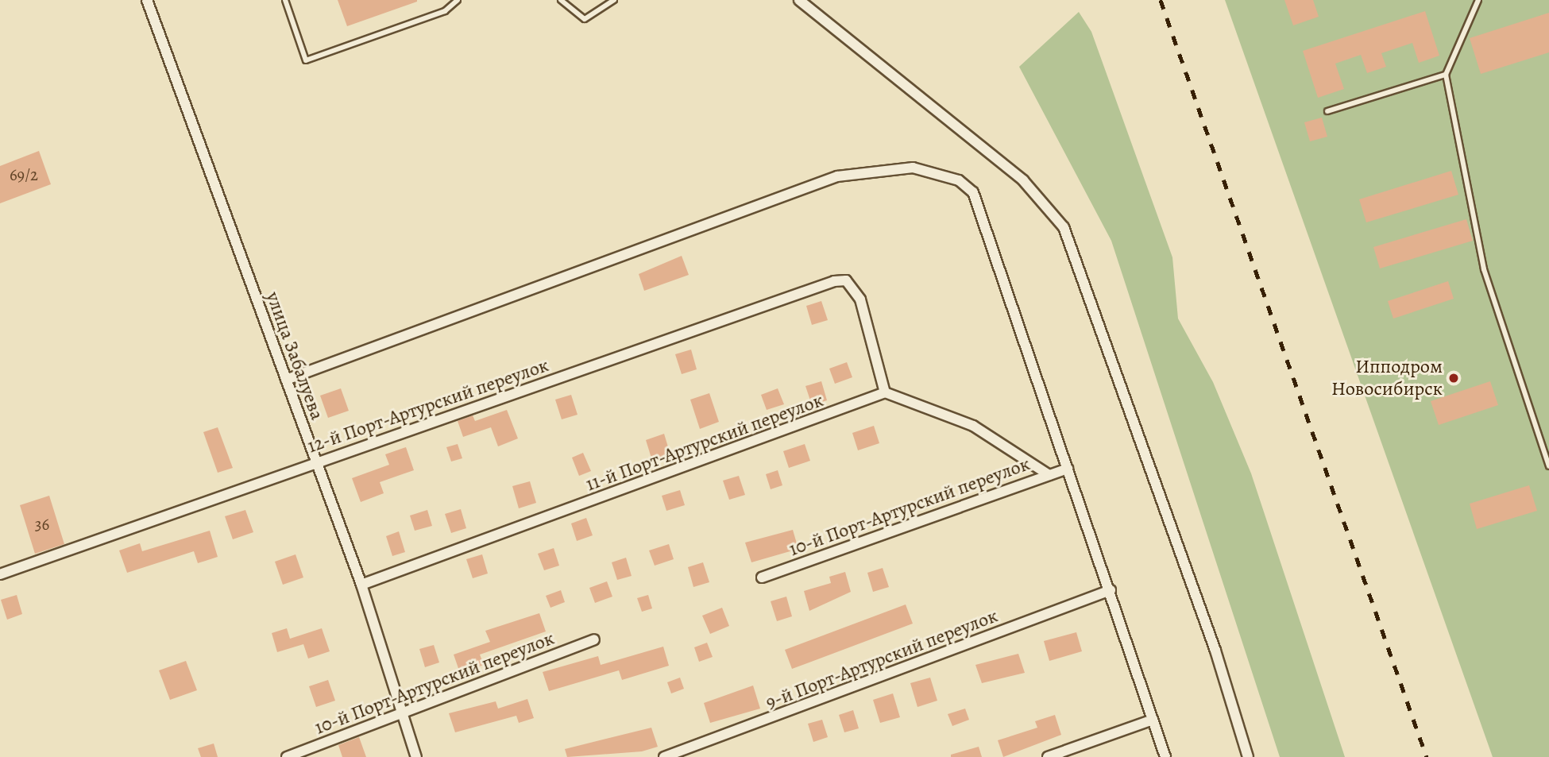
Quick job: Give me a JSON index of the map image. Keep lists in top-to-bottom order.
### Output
{
  "streets": {
    "street": [
      "улица Забалуева",
      "12-й Порт-Артурский переулок",
      "11-й Порт-Артурский переулок",
      "10-й Порт-Артурский переулок",
      "9-й Порт-Артурский переулок"
    ]
  },
  "crossings": [
    ["улица Забалуева", "12-й Порт-Артурский переулок"],
    ["улица Забалуева", "11-й Порт-Артурский переулок"],
    ["улица Забалуева", "10-й Порт-Артурский переулок"],
    ["12-й Порт-Артурский переулок", "11-й Порт-Артурский переулок"]
  ],
  "places": ["Ипподром Новосибирск"],
  "house_numbers": ["69/2", "36"]
}
